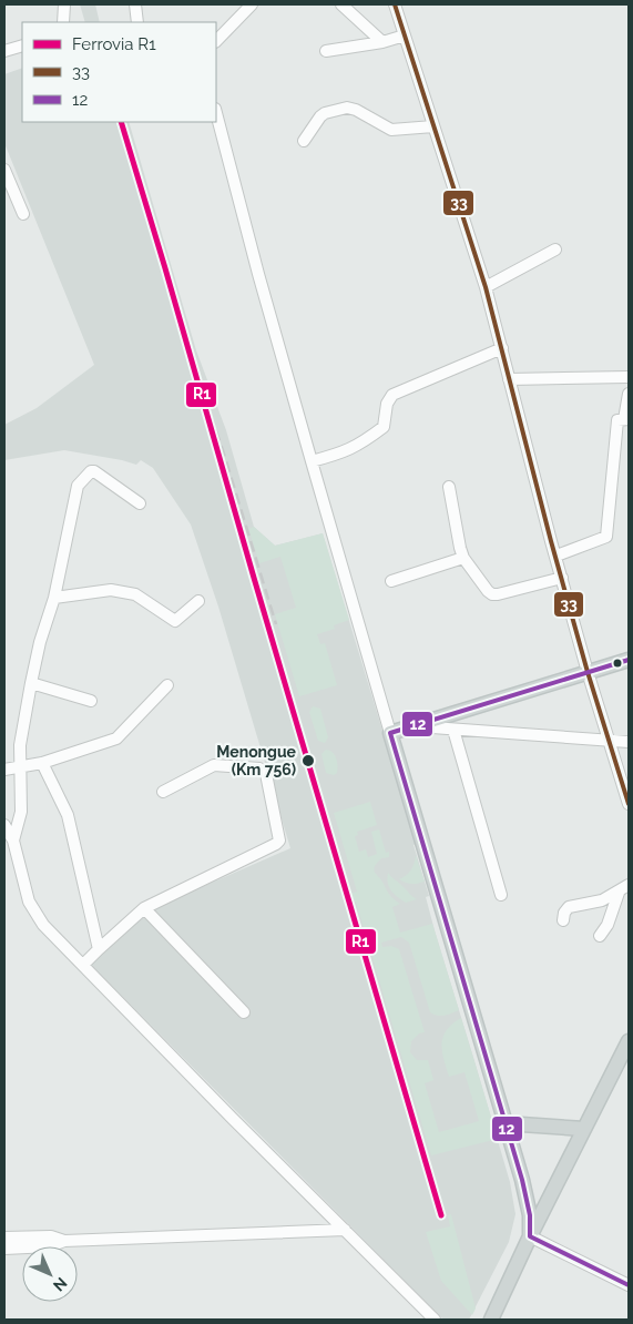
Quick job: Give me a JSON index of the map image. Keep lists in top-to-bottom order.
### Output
{
  "places": ["Menongue (Km 756)"],
  "lines": ["transit line 33", "rail line R1", "transit line 12"],
  "legend": ["Ferrovia R1", "33", "12"],
  "north": "bottom right"
}
